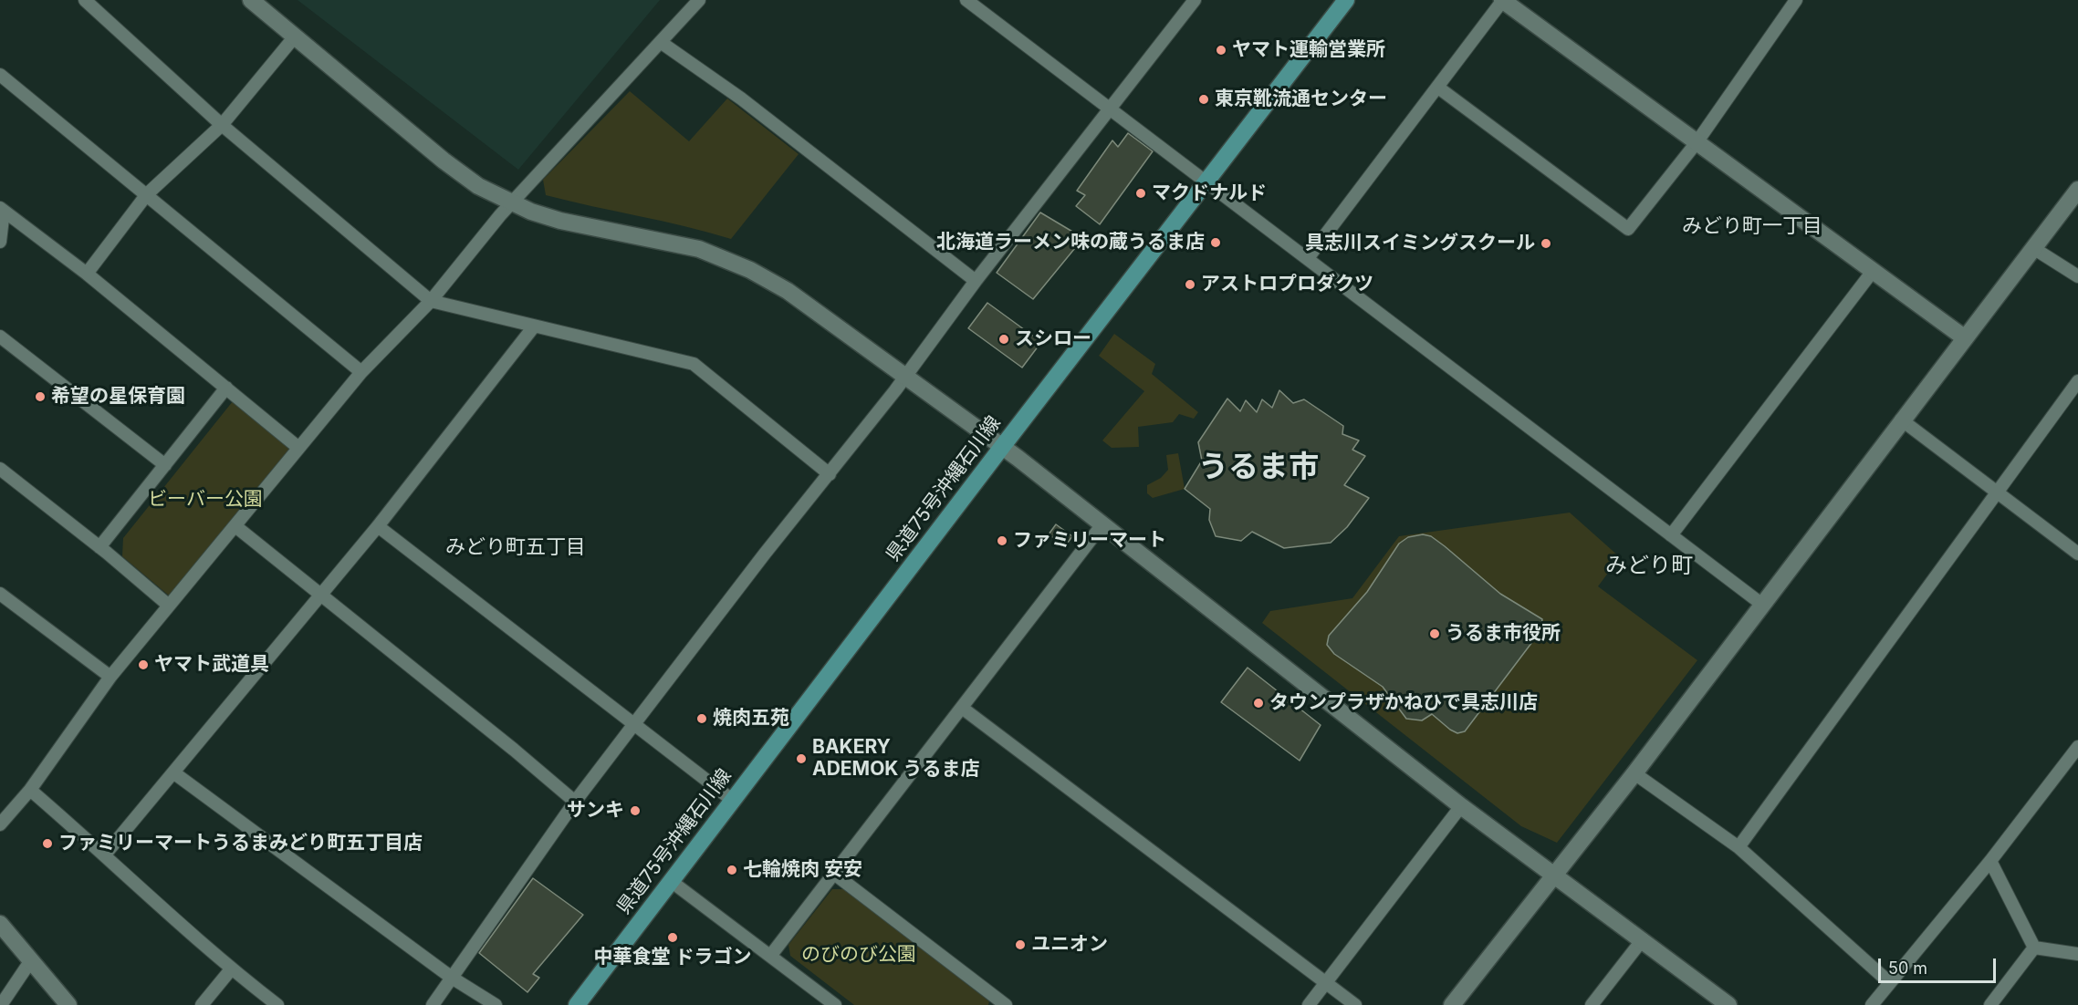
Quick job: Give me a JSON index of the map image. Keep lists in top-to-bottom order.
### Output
{
  "streets": {
    "main road": ["県道75号沖縄石川線"]
  },
  "districts": [
    "みどり町一丁目",
    "うるま市",
    "みどり町五丁目",
    "みどり町"
  ],
  "parks": ["ビーバー公園", "のびのび公園"],
  "places": [
    "ヤマト運輸営業所",
    "東京靴流通センター",
    "マクドナルド",
    "北海道ラーメン味の蔵うるま店",
    "具志川スイミングスクール",
    "アストロプロダクツ",
    "スシロー",
    "希望の星保育園",
    "ファミリーマート",
    "うるま市役所",
    "ヤマト武道具",
    "タウンプラザかねひで具志川店",
    "焼肉五苑",
    "BAKERY ADEMOK うるま店",
    "サンキ",
    "ファミリーマートうるまみどり町五丁目店",
    "七輪焼肉 安安",
    "中華食堂 ドラゴン",
    "ユニオン"
  ],
  "scale_bar": "50 m"
}
